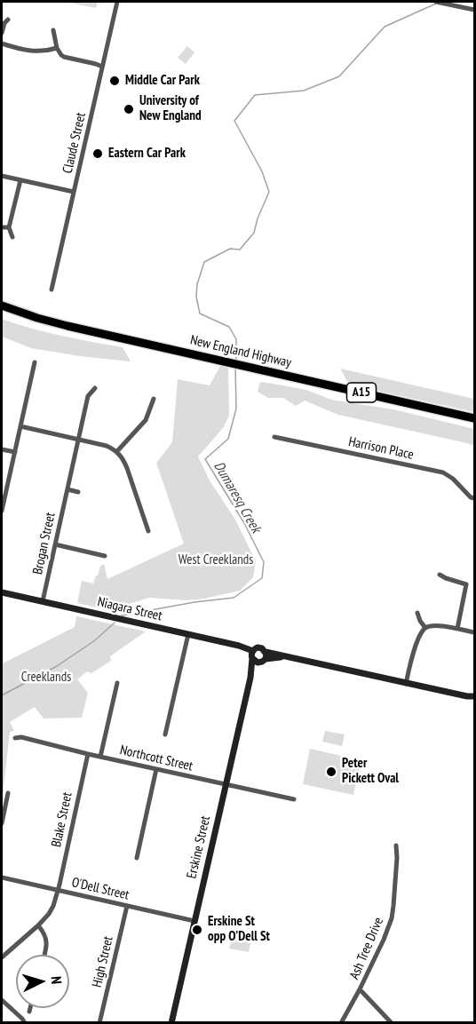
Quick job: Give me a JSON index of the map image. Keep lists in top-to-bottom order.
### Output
{
  "streets": {
    "highway": ["New England Highway", "A15"],
    "street": [
      "Claude Street",
      "Harrison Place",
      "Brogan Street",
      "Niagara Street",
      "Northcott Street",
      "Blake Street",
      "Erskine Street",
      "O'Dell Street",
      "Ash Tree Drive",
      "High Street"
    ]
  },
  "crossings": [
    ["Brogan Street", "Niagara Street"],
    ["Niagara Street", "Erskine Street"],
    ["Northcott Street", "Blake Street"],
    ["Northcott Street", "Erskine Street"],
    ["Blake Street", "O'Dell Street"],
    ["Erskine Street", "O'Dell Street"],
    ["O'Dell Street", "High Street"]
  ],
  "water": ["Dumaresq Creek"],
  "parks": ["West Creeklands", "Creeklands"],
  "places": [
    "Middle Car Park",
    "University of New England",
    "Eastern Car Park",
    "Peter Pickett Oval",
    "Erskine St opp O'Dell St"
  ],
  "north": "right"
}
